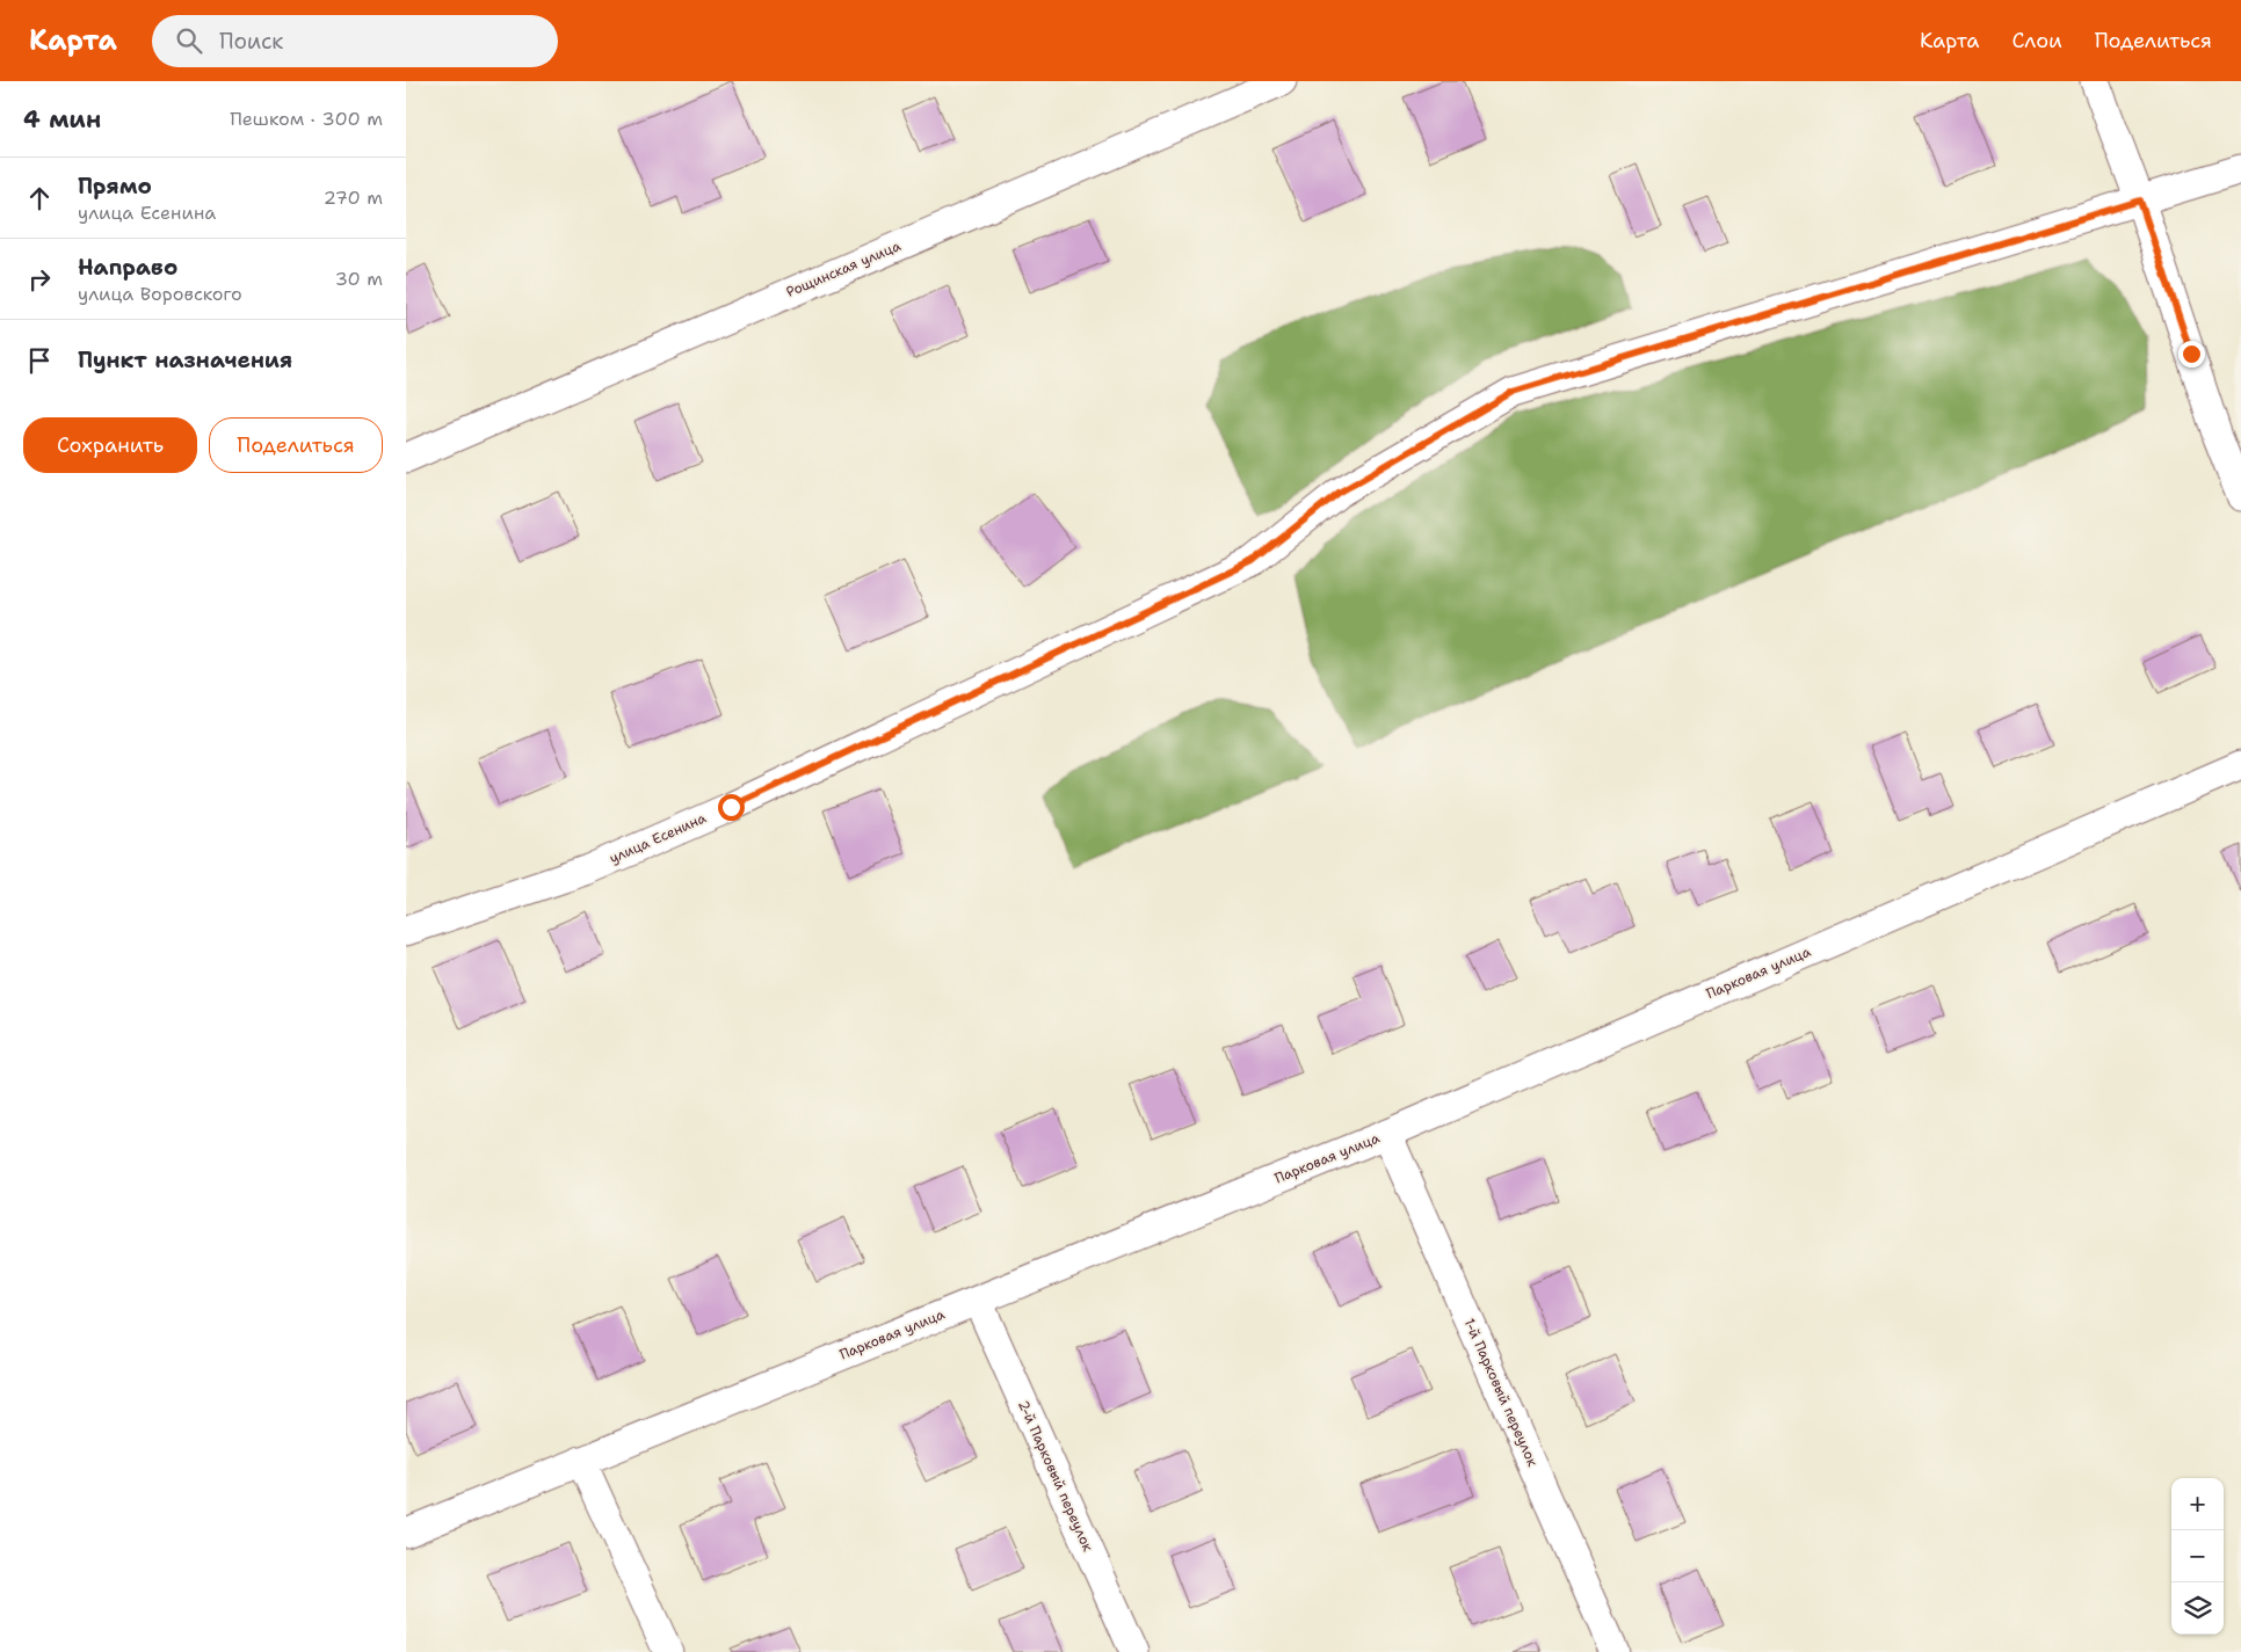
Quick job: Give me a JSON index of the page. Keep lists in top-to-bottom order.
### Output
{
  "streets": {
    "street": [
      "Рощинская улица",
      "улица Есенина",
      "Парковая улица",
      "1-й Парковый переулок",
      "2-й Парковый переулок"
    ]
  },
  "crossings": [
    ["Парковая улица", "1-й Парковый переулок"],
    ["Парковая улица", "2-й Парковый переулок"]
  ],
  "page": {
    "header": "Карта",
    "search": "Поиск",
    "nav": ["Карта", "Слои", "Поделиться"],
    "heading": ["4 мин", "Пешком · 300 m"],
    "list": [
      ["Прямо", "улица Есенина", "270 m"],
      ["Направо", "улица Воровского", "30 m"],
      "Пункт назначения"
    ],
    "buttons": ["Сохранить", "Поделиться"],
    "map_buttons": ["+", "−"]
  }
}
